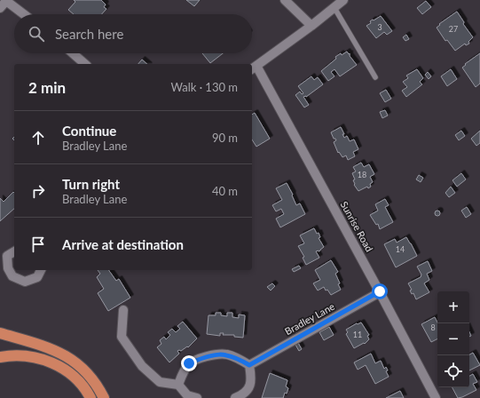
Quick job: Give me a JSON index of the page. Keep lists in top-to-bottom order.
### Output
{
  "streets": {
    "street": ["Sunrise Road", "Bradley Lane"]
  },
  "crossings": [
    ["Sunrise Road", "Bradley Lane"]
  ],
  "house_numbers": [
    "3",
    "27",
    "18",
    "14",
    "8",
    "11"
  ],
  "page": {
    "search": "Search here",
    "heading": ["2 min", "Walk · 130 m"],
    "list": [
      ["Continue", "Bradley Lane", "90 m"],
      ["Turn right", "Bradley Lane", "40 m"],
      "Arrive at destination"
    ],
    "map_buttons": ["+", "−"]
  }
}
